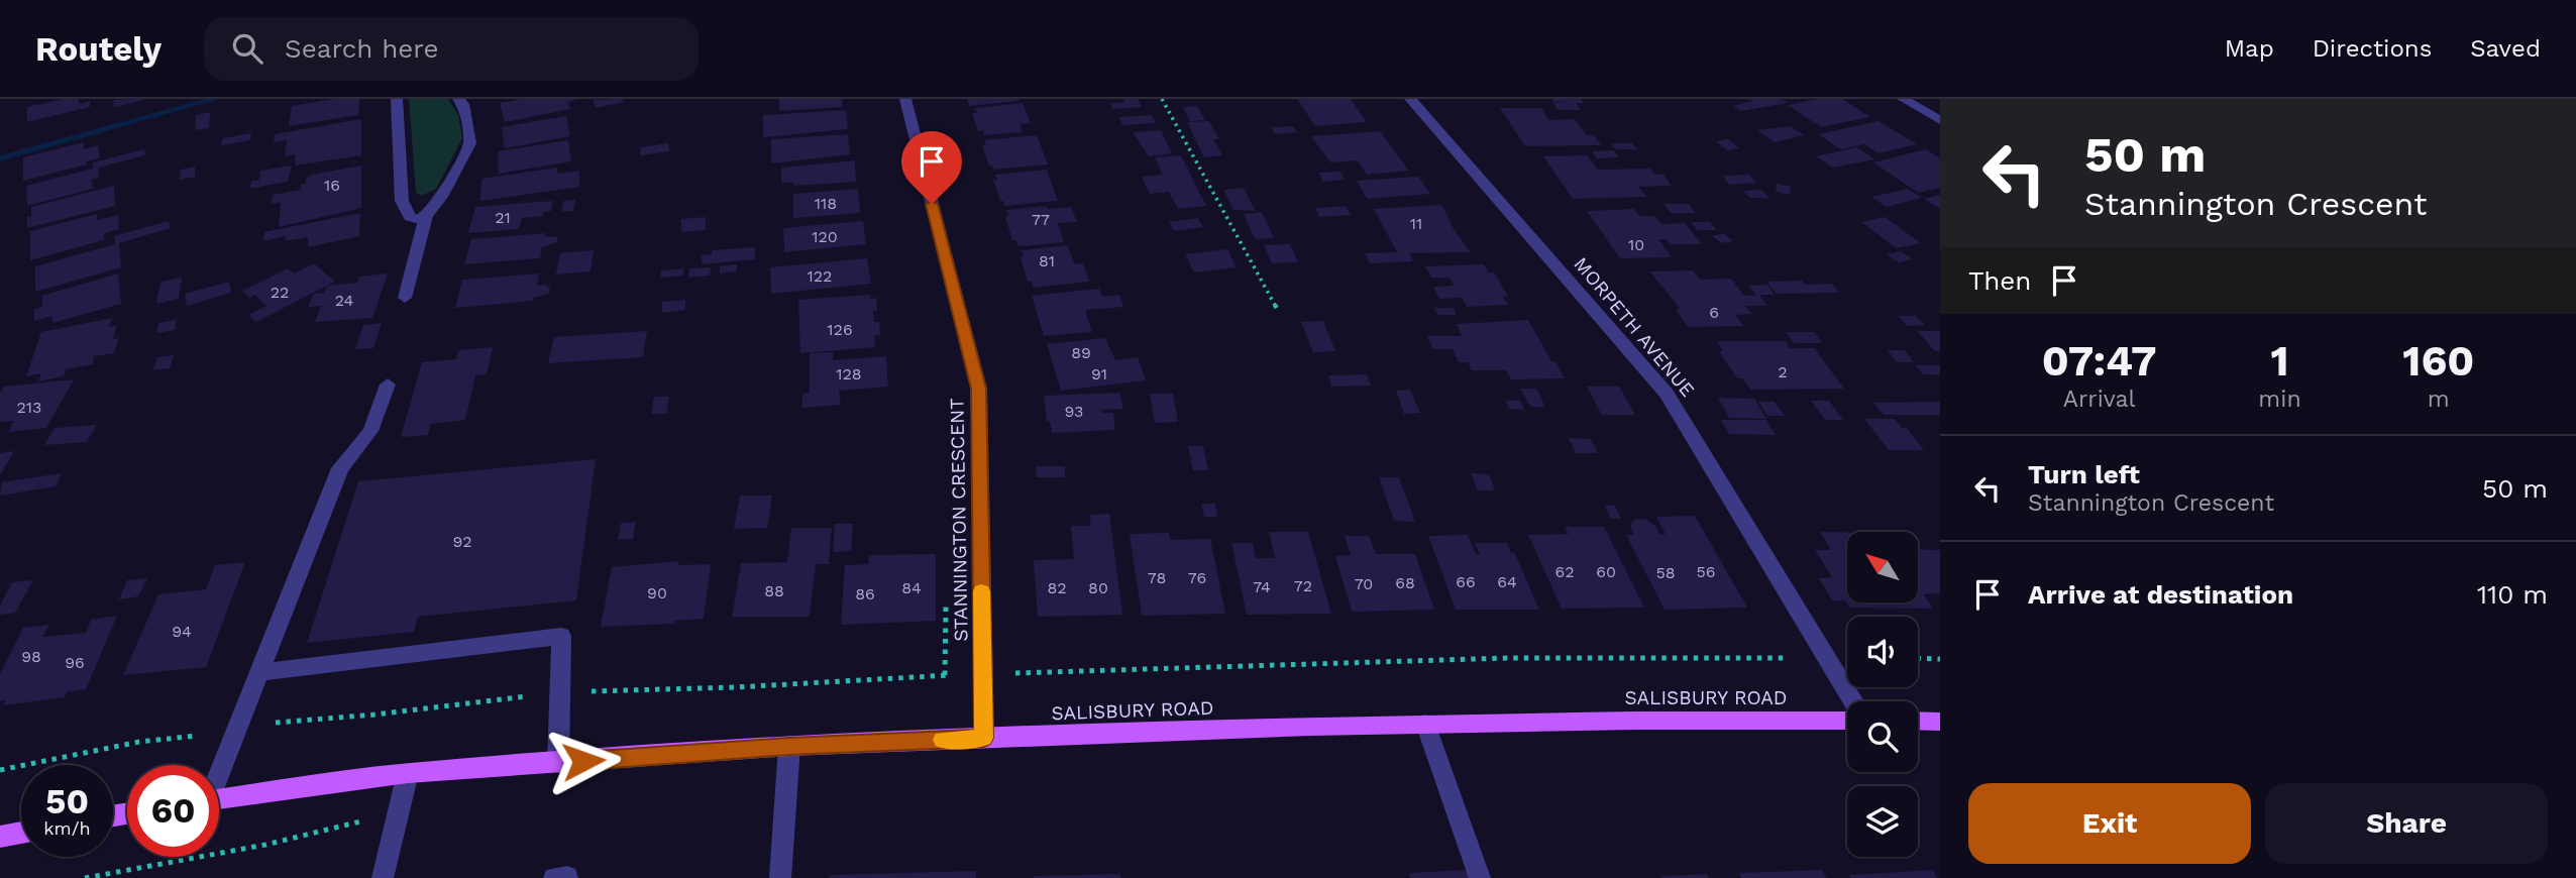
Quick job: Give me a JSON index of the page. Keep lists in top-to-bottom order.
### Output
{
  "streets": {
    "main road": ["SALISBURY ROAD"],
    "street": ["MORPETH AVENUE", "STANNINGTON CRESCENT"]
  },
  "crossings": [
    ["STANNINGTON CRESCENT", "SALISBURY ROAD"]
  ],
  "house_numbers": [
    "16",
    "118",
    "21",
    "77",
    "11",
    "120",
    "10",
    "81",
    "122",
    "22",
    "24",
    "6",
    "126",
    "89",
    "2",
    "128",
    "91",
    "213",
    "93",
    "92",
    "62",
    "60",
    "56",
    "58",
    "78",
    "76",
    "66",
    "64",
    "68",
    "70",
    "72",
    "74",
    "84",
    "82",
    "80",
    "88",
    "90",
    "86",
    "94",
    "98",
    "96"
  ],
  "north": "top left",
  "page": {
    "header": "Routely",
    "search": "Search here",
    "nav": ["Map", "Directions", "Saved"],
    "turn": ["50 m", "Stannington Crescent"],
    "then": "Then",
    "eta": [
      "07:47",
      "Arrival",
      "1",
      "min",
      "160",
      "m"
    ],
    "list": [
      {
        "name": "Turn left",
        "note": "Stannington Crescent",
        "value": "50 m"
      },
      {
        "name": "Arrive at destination",
        "value": "110 m"
      }
    ],
    "speed": "50 km/h",
    "limit": "60",
    "buttons": ["Exit", "Share"]
  }
}
